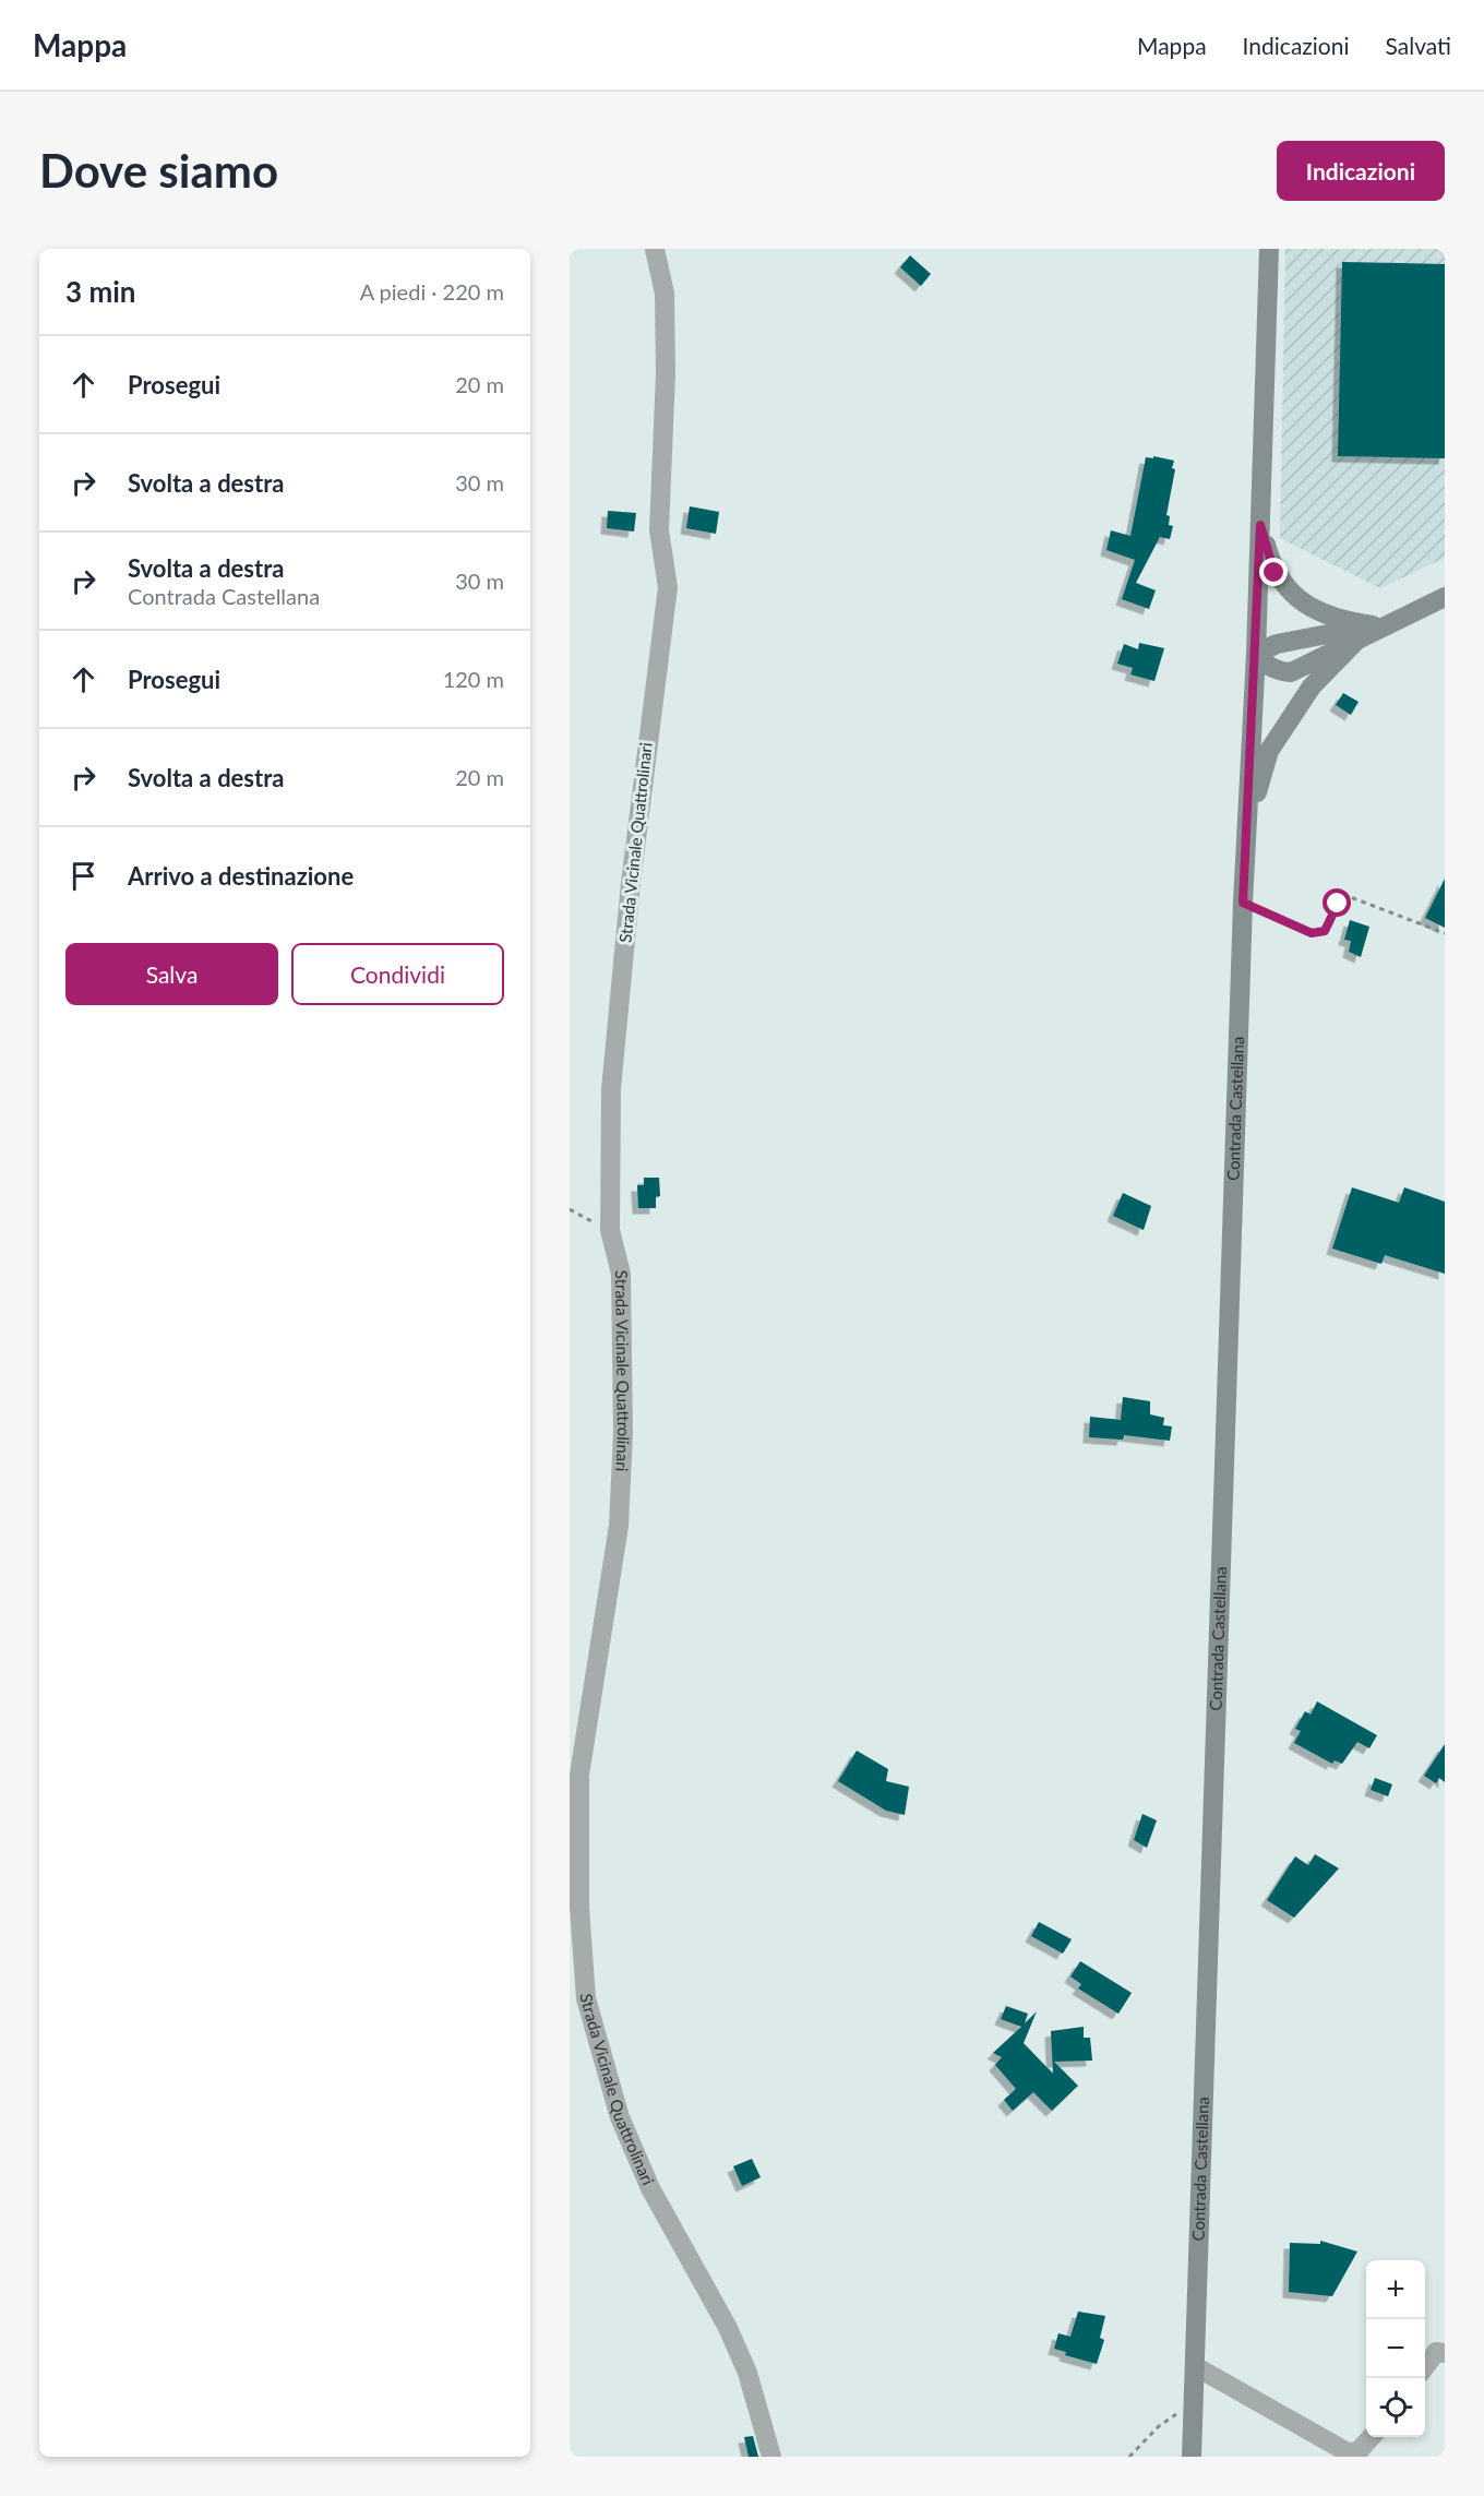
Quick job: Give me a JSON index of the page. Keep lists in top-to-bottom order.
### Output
{
  "streets": {
    "street": ["Strada Vicinale Quattrolinari", "Contrada Castellana"]
  },
  "page": {
    "header": "Mappa",
    "nav": ["Mappa", "Indicazioni", "Salvati"],
    "buttons": [
      "Indicazioni",
      ["Salva", "Condividi"]
    ],
    "title": "Dove siamo",
    "heading": ["3 min", "A piedi · 220 m"],
    "list": [
      ["Prosegui", "20 m"],
      ["Svolta a destra", "30 m"],
      ["Svolta a destra", "Contrada Castellana", "30 m"],
      ["Prosegui", "120 m"],
      ["Svolta a destra", "20 m"],
      "Arrivo a destinazione"
    ],
    "map_buttons": ["+", "−"]
  }
}
